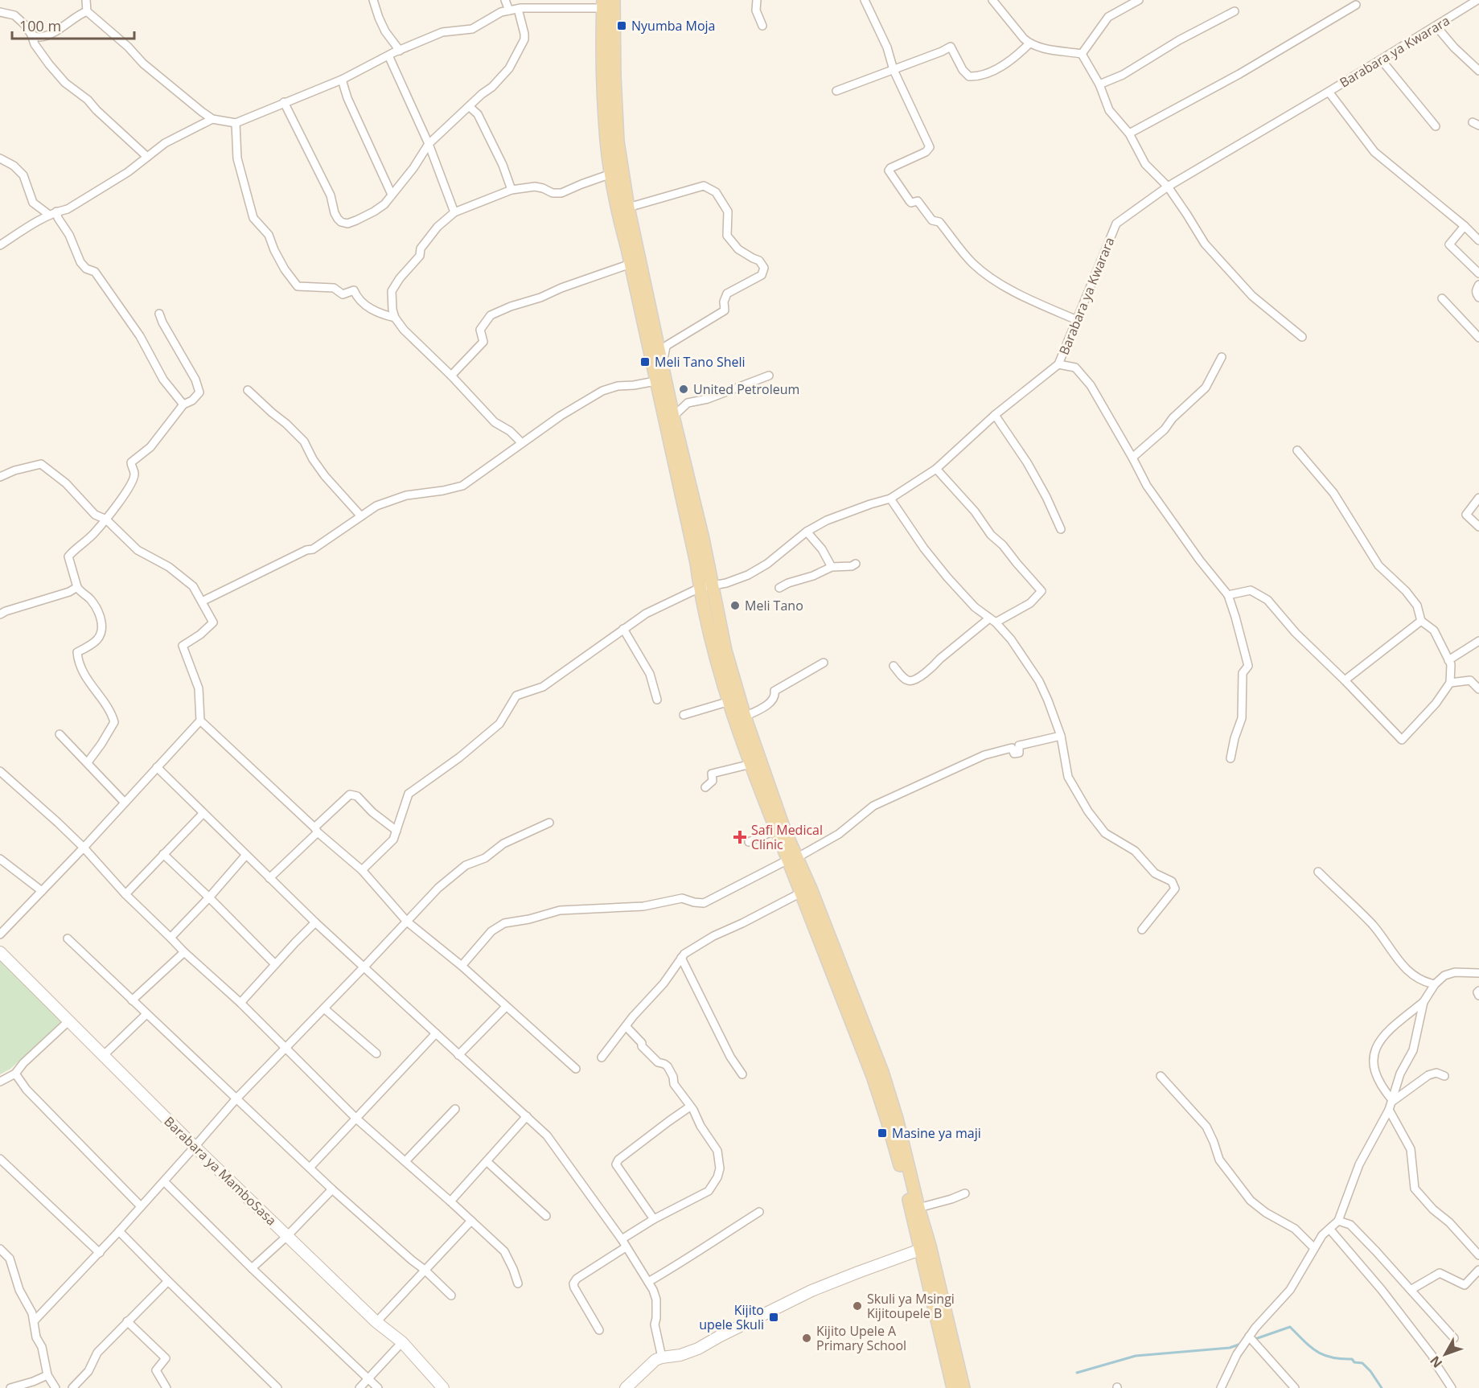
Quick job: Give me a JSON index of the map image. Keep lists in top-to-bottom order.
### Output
{
  "streets": {
    "street": ["Barabara ya Kwarara", "Barabara ya MamboSasa"]
  },
  "places": {
    "transit": [
      "Nyumba Moja",
      "Meli Tano Sheli",
      "Masine ya maji",
      "Kijito upele Skuli"
    ],
    "other": [
      "United Petroleum",
      "Meli Tano",
      "Skuli ya Msingi Kijitoupele B",
      "Kijito Upele A Primary School"
    ],
    "health": ["Safi Medical Clinic"]
  },
  "scale_bar": "100 m",
  "north": "bottom left"
}
